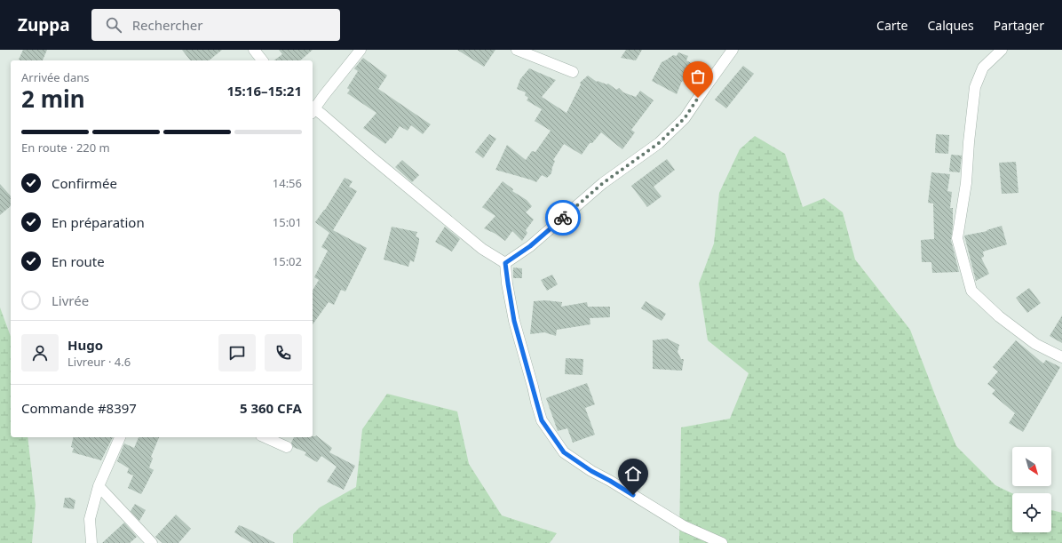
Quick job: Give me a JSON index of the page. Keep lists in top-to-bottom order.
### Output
{
  "north": "bottom right",
  "page": {
    "header": "Zuppa",
    "search": "Rechercher",
    "nav": ["Carte", "Calques", "Partager"],
    "heading": ["2 min", "Arrivée dans", "15:16–15:21"],
    "panel": [
      "Hugo",
      "Livreur · 4.6",
      "Commande #8397",
      "5 360 CFA"
    ],
    "bar": "En route · 220 m",
    "list": [
      ["Confirmée", "14:56"],
      ["En préparation", "15:01"],
      ["En route", "15:02"],
      "Livrée"
    ]
  }
}
